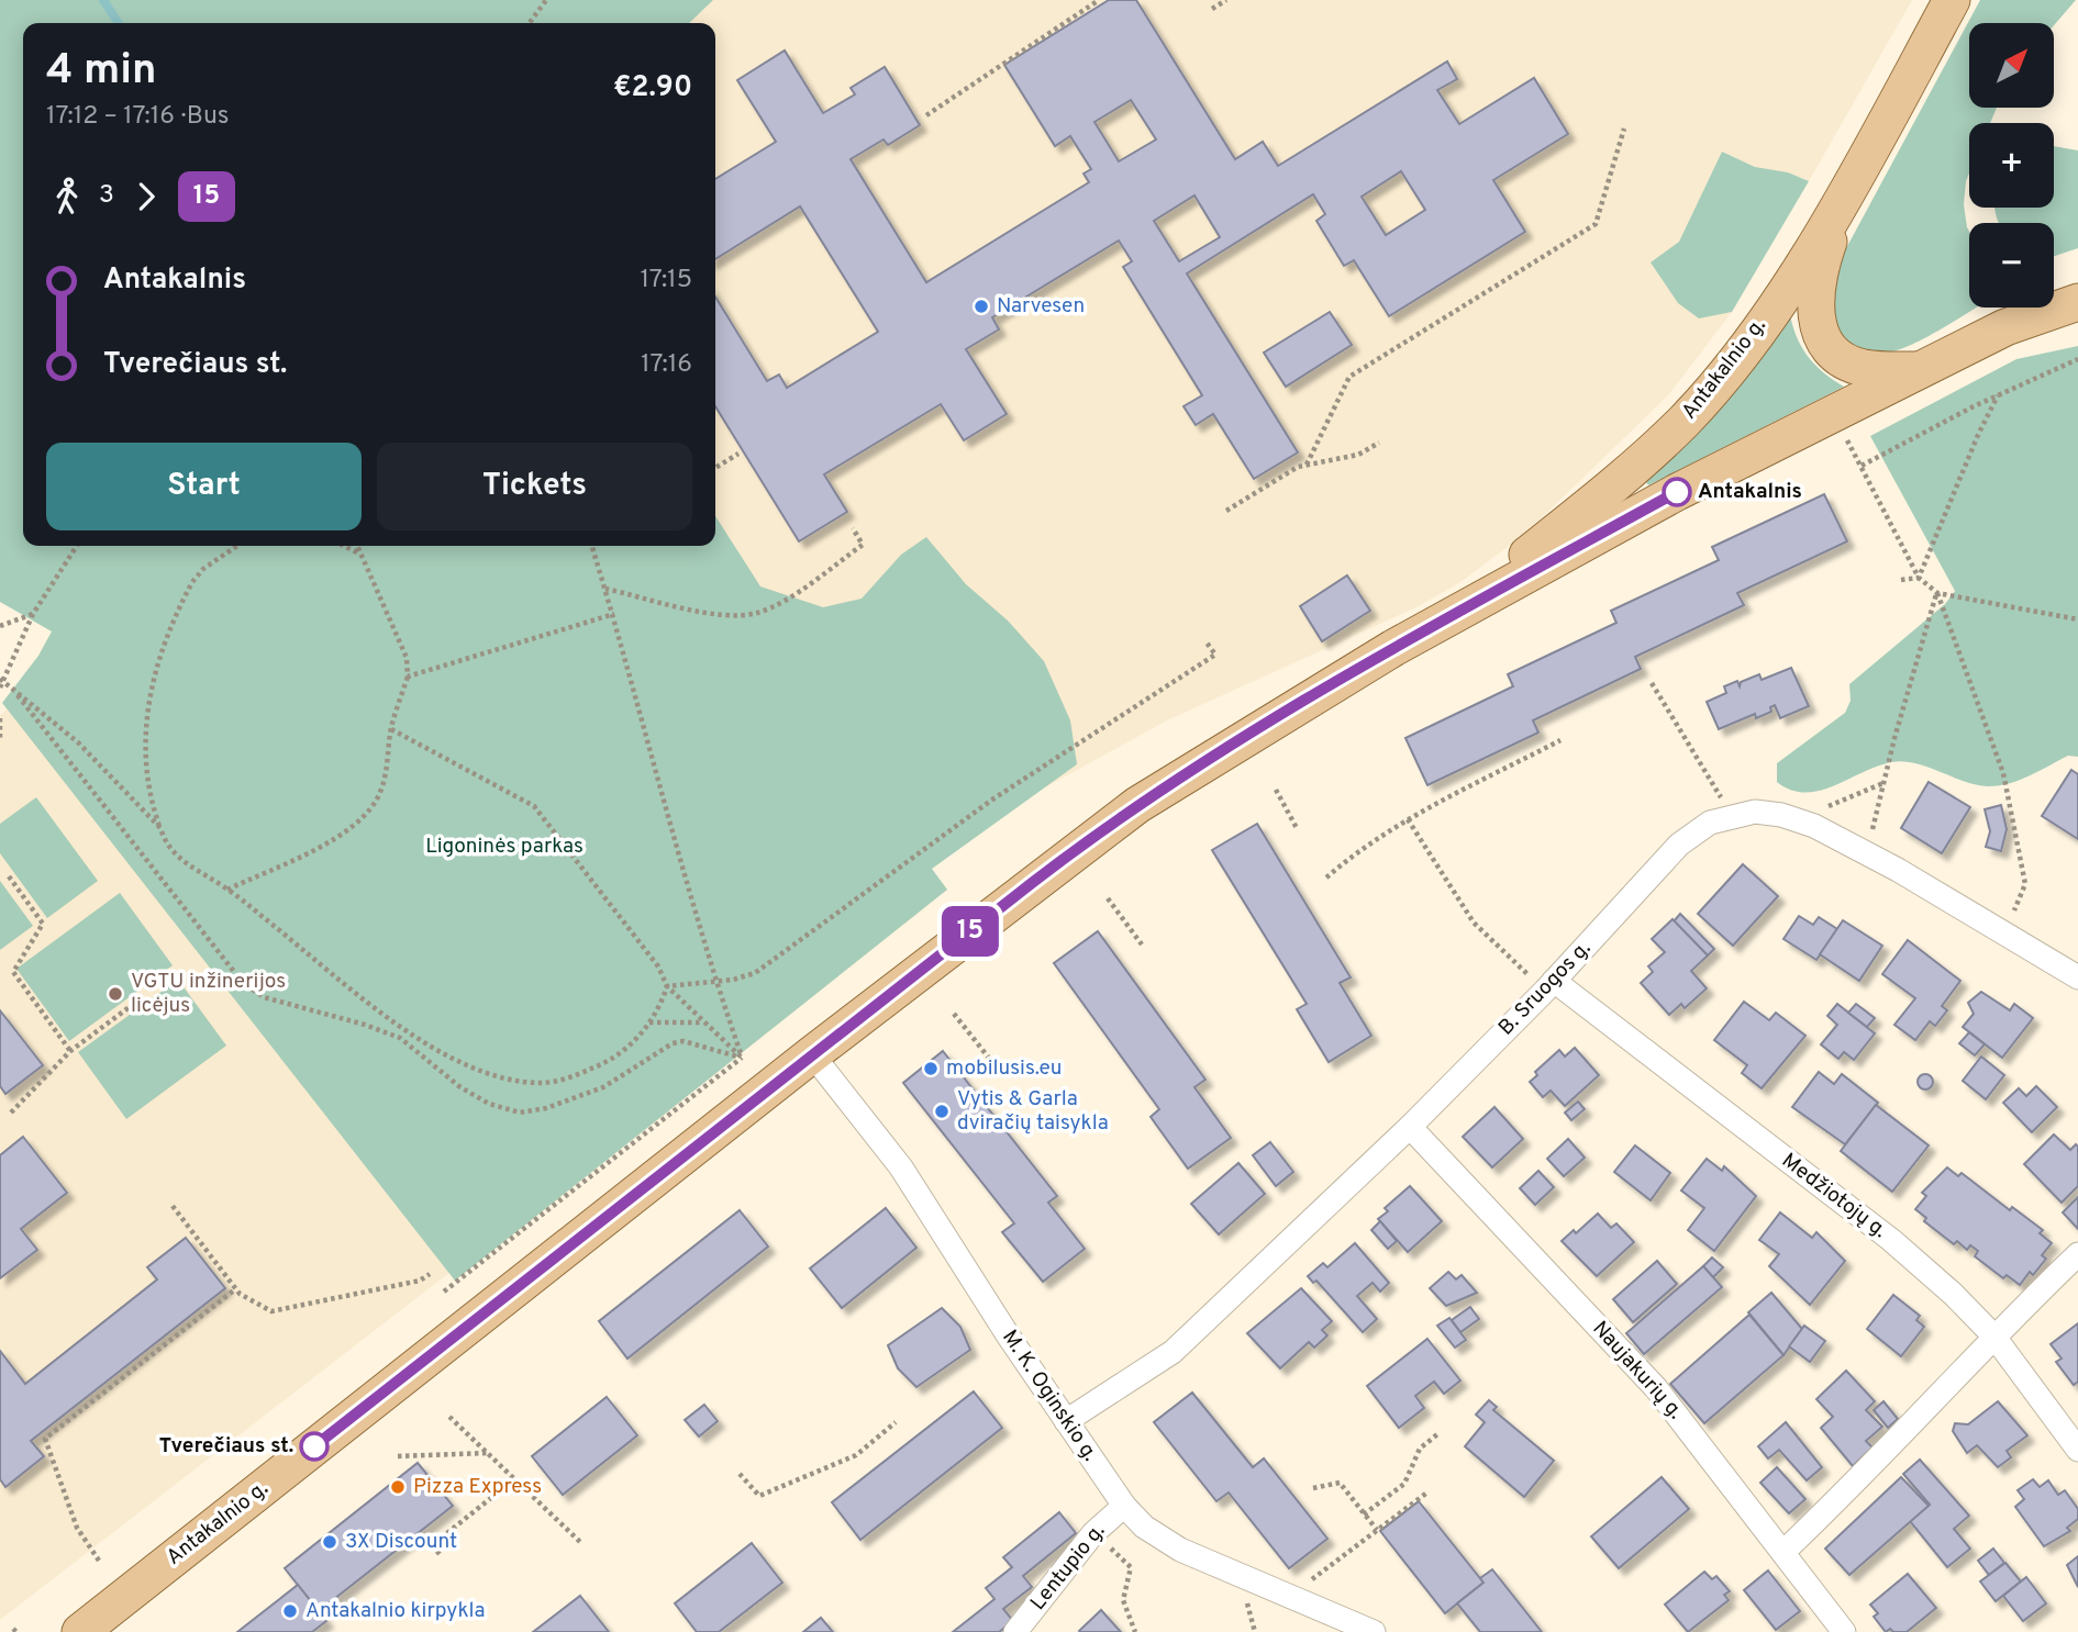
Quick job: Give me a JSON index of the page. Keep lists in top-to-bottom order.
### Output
{
  "streets": {
    "main road": ["Antakalnio g."],
    "street": [
      "B. Sruogos g.",
      "Medžiotojų g.",
      "Naujakurių g.",
      "M. K. Oginskio g.",
      "Lentupio g."
    ]
  },
  "crossings": [
    ["Antakalnio g.", "M. K. Oginskio g."],
    ["B. Sruogos g.", "Medžiotojų g."],
    ["B. Sruogos g.", "Naujakurių g."],
    ["B. Sruogos g.", "M. K. Oginskio g."],
    ["M. K. Oginskio g.", "Lentupio g."]
  ],
  "parks": ["Ligoninės parkas"],
  "places": [
    "Narvesen",
    "Antakalnis",
    "VGTU inžinerijos licėjus",
    "mobilusis.eu",
    "Vytis & Garla dviračių taisykla",
    "Tverečiaus st.",
    "Pizza Express",
    "3X Discount",
    "Antakalnio kirpykla"
  ],
  "lines": ["bus line 15"],
  "north": "top right",
  "page": {
    "on_map": "15",
    "map_buttons": ["+", "−"],
    "heading": ["4 min", "17:12 – 17:16 · Bus", "€2.90"],
    "legs": ["3", "15"],
    "list": [
      {
        "name": "Antakalnis",
        "value": "17:15"
      },
      {
        "name": "Tverečiaus st.",
        "value": "17:16"
      }
    ],
    "buttons": ["Start", "Tickets"]
  }
}
